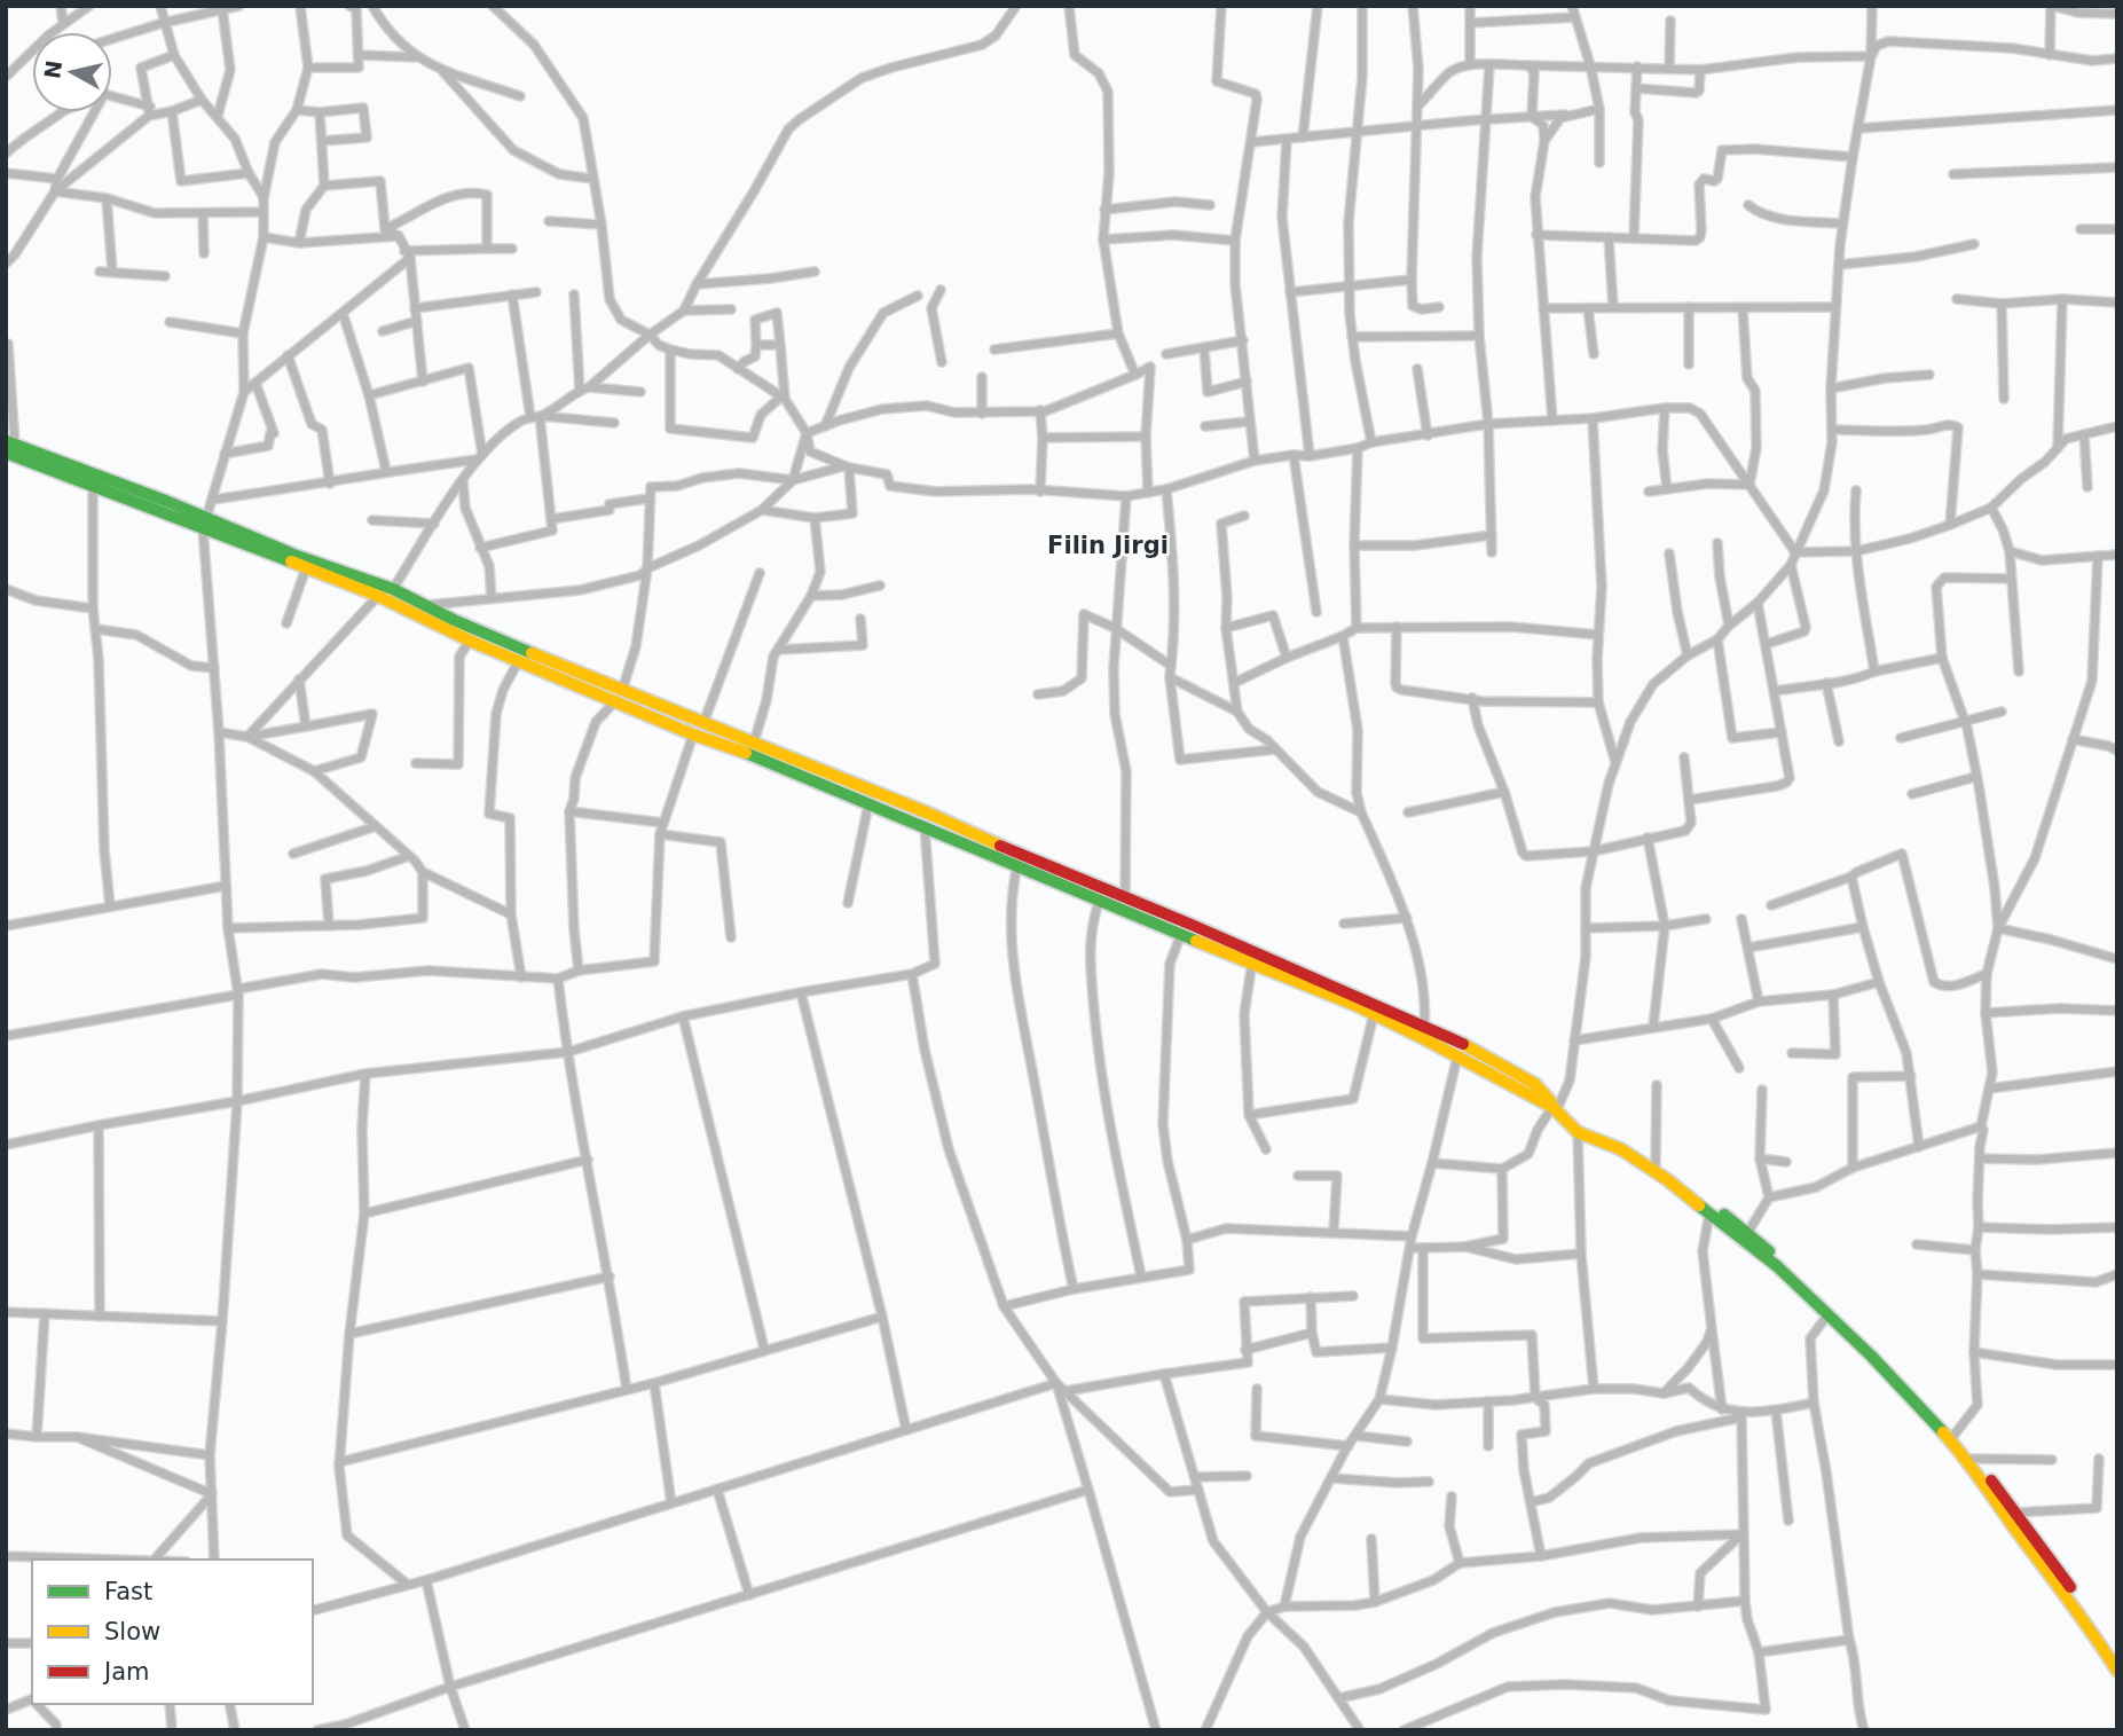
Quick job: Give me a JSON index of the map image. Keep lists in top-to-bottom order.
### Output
{
  "districts": ["Filin Jirgi"],
  "legend": ["Fast", "Slow", "Jam"],
  "north": "left"
}
